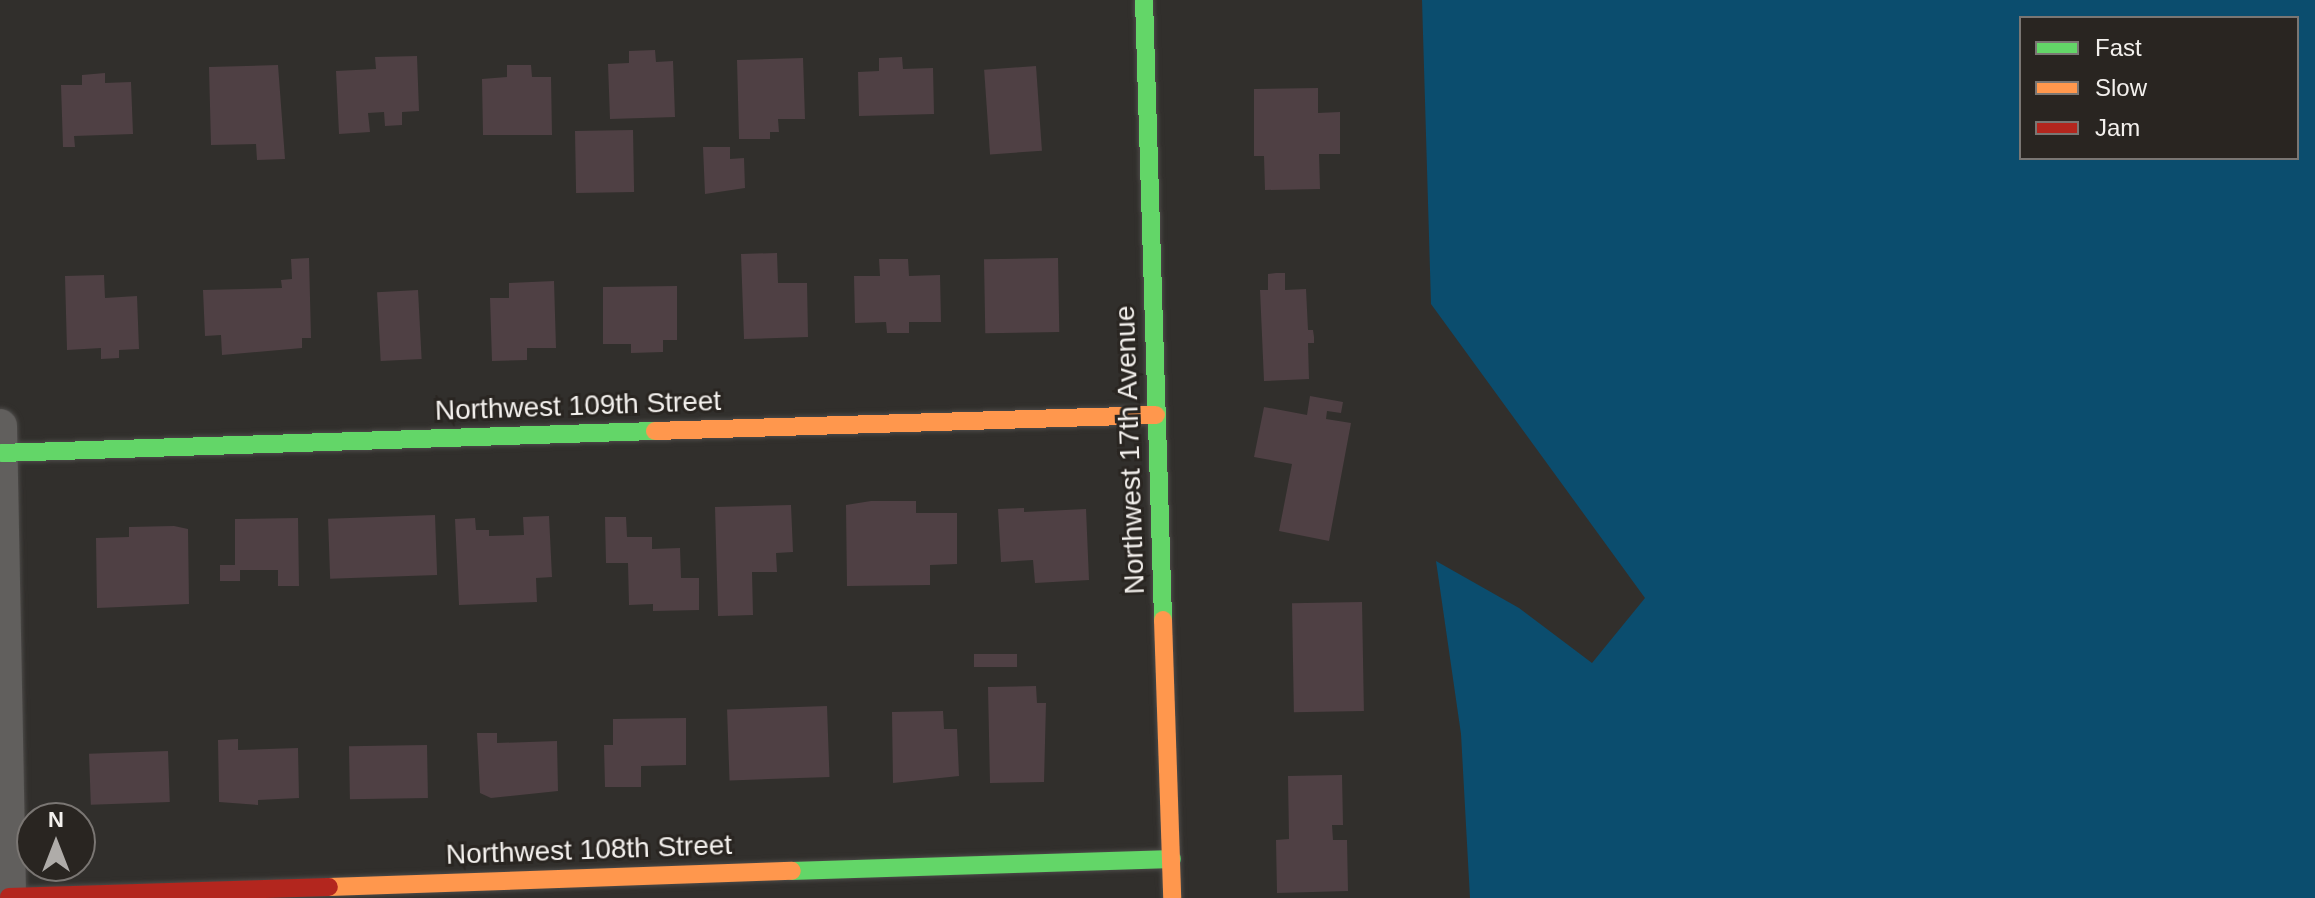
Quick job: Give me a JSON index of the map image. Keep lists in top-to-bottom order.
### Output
{
  "streets": {
    "street": ["Northwest 109th Street", "Northwest 17th Avenue", "Northwest 108th Street"]
  },
  "crossings": [
    ["Northwest 109th Street", "Northwest 17th Avenue"],
    ["Northwest 17th Avenue", "Northwest 108th Street"]
  ],
  "legend": ["Fast", "Slow", "Jam"],
  "north": "top"
}
